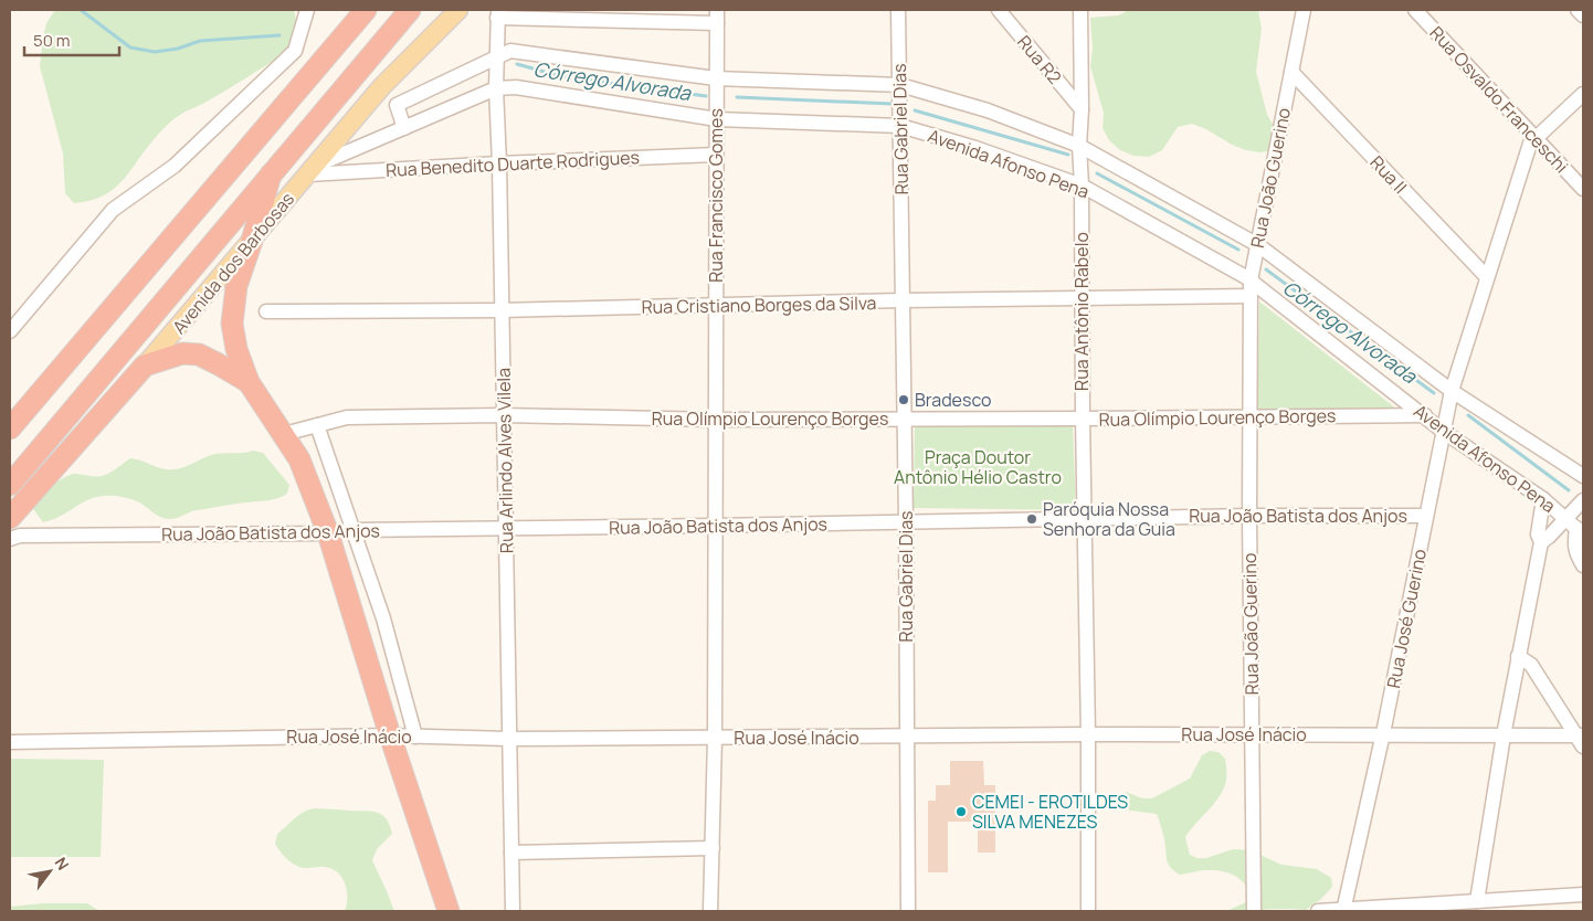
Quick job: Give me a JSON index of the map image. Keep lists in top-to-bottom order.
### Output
{
  "streets": {
    "highway": ["Avenida dos Barbosas"],
    "street": [
      "Rua R2",
      "Rua Osvaldo Franceschi",
      "Rua Gabriel Dias",
      "Rua Benedito Duarte Rodrigues",
      "Avenida Afonso Pena",
      "Rua II",
      "Rua João Guerino",
      "Rua Francisco Gomes",
      "Rua Cristiano Borges da Silva",
      "Rua Antônio Rabelo",
      "Rua Olímpio Lourenço Borges",
      "Rua Arlindo Alves Vilela",
      "Rua João Batista dos Anjos",
      "Rua José Guerino",
      "Rua José Inácio"
    ]
  },
  "crossings": [
    ["Rua R2", "Rua Antônio Rabelo"],
    ["Rua Osvaldo Franceschi", "Rua José Guerino"],
    ["Rua Gabriel Dias", "Avenida Afonso Pena"],
    ["Rua Gabriel Dias", "Rua Cristiano Borges da Silva"],
    ["Rua Gabriel Dias", "Rua Olímpio Lourenço Borges"],
    ["Rua Gabriel Dias", "Rua João Batista dos Anjos"],
    ["Rua Gabriel Dias", "Rua José Inácio"],
    ["Rua Benedito Duarte Rodrigues", "Avenida Afonso Pena"],
    ["Rua Benedito Duarte Rodrigues", "Rua Francisco Gomes"],
    ["Rua Benedito Duarte Rodrigues", "Avenida dos Barbosas"],
    ["Rua Benedito Duarte Rodrigues", "Rua Arlindo Alves Vilela"],
    ["Avenida Afonso Pena", "Rua João Guerino"],
    ["Avenida Afonso Pena", "Rua Francisco Gomes"],
    ["Avenida Afonso Pena", "Avenida dos Barbosas"],
    ["Avenida Afonso Pena", "Rua Antônio Rabelo"],
    ["Avenida Afonso Pena", "Rua Olímpio Lourenço Borges"],
    ["Avenida Afonso Pena", "Rua Arlindo Alves Vilela"],
    ["Avenida Afonso Pena", "Rua José Guerino"],
    ["Rua II", "Rua João Guerino"],
    ["Rua II", "Rua José Guerino"],
    ["Rua João Guerino", "Rua Cristiano Borges da Silva"],
    ["Rua João Guerino", "Rua Olímpio Lourenço Borges"],
    ["Rua João Guerino", "Rua João Batista dos Anjos"],
    ["Rua João Guerino", "Rua José Inácio"],
    ["Rua Francisco Gomes", "Rua Cristiano Borges da Silva"],
    ["Rua Francisco Gomes", "Rua Olímpio Lourenço Borges"],
    ["Rua Francisco Gomes", "Rua João Batista dos Anjos"],
    ["Rua Francisco Gomes", "Rua José Inácio"],
    ["Rua Cristiano Borges da Silva", "Rua Antônio Rabelo"],
    ["Rua Cristiano Borges da Silva", "Rua Arlindo Alves Vilela"],
    ["Rua Antônio Rabelo", "Rua Olímpio Lourenço Borges"],
    ["Rua Antônio Rabelo", "Rua João Batista dos Anjos"],
    ["Rua Antônio Rabelo", "Rua José Inácio"],
    ["Rua Olímpio Lourenço Borges", "Rua Arlindo Alves Vilela"],
    ["Rua Arlindo Alves Vilela", "Rua João Batista dos Anjos"],
    ["Rua Arlindo Alves Vilela", "Rua José Inácio"],
    ["Rua João Batista dos Anjos", "Rua José Guerino"],
    ["Rua José Guerino", "Rua José Inácio"]
  ],
  "water": ["Córrego Alvorada"],
  "parks": ["Praça Doutor Antônio Hélio Castro"],
  "places": ["Bradesco", "Paróquia Nossa Senhora da Guia", "CEMEI - EROTILDES SILVA MENEZES"],
  "scale_bar": "50 m",
  "north": "top right"
}
